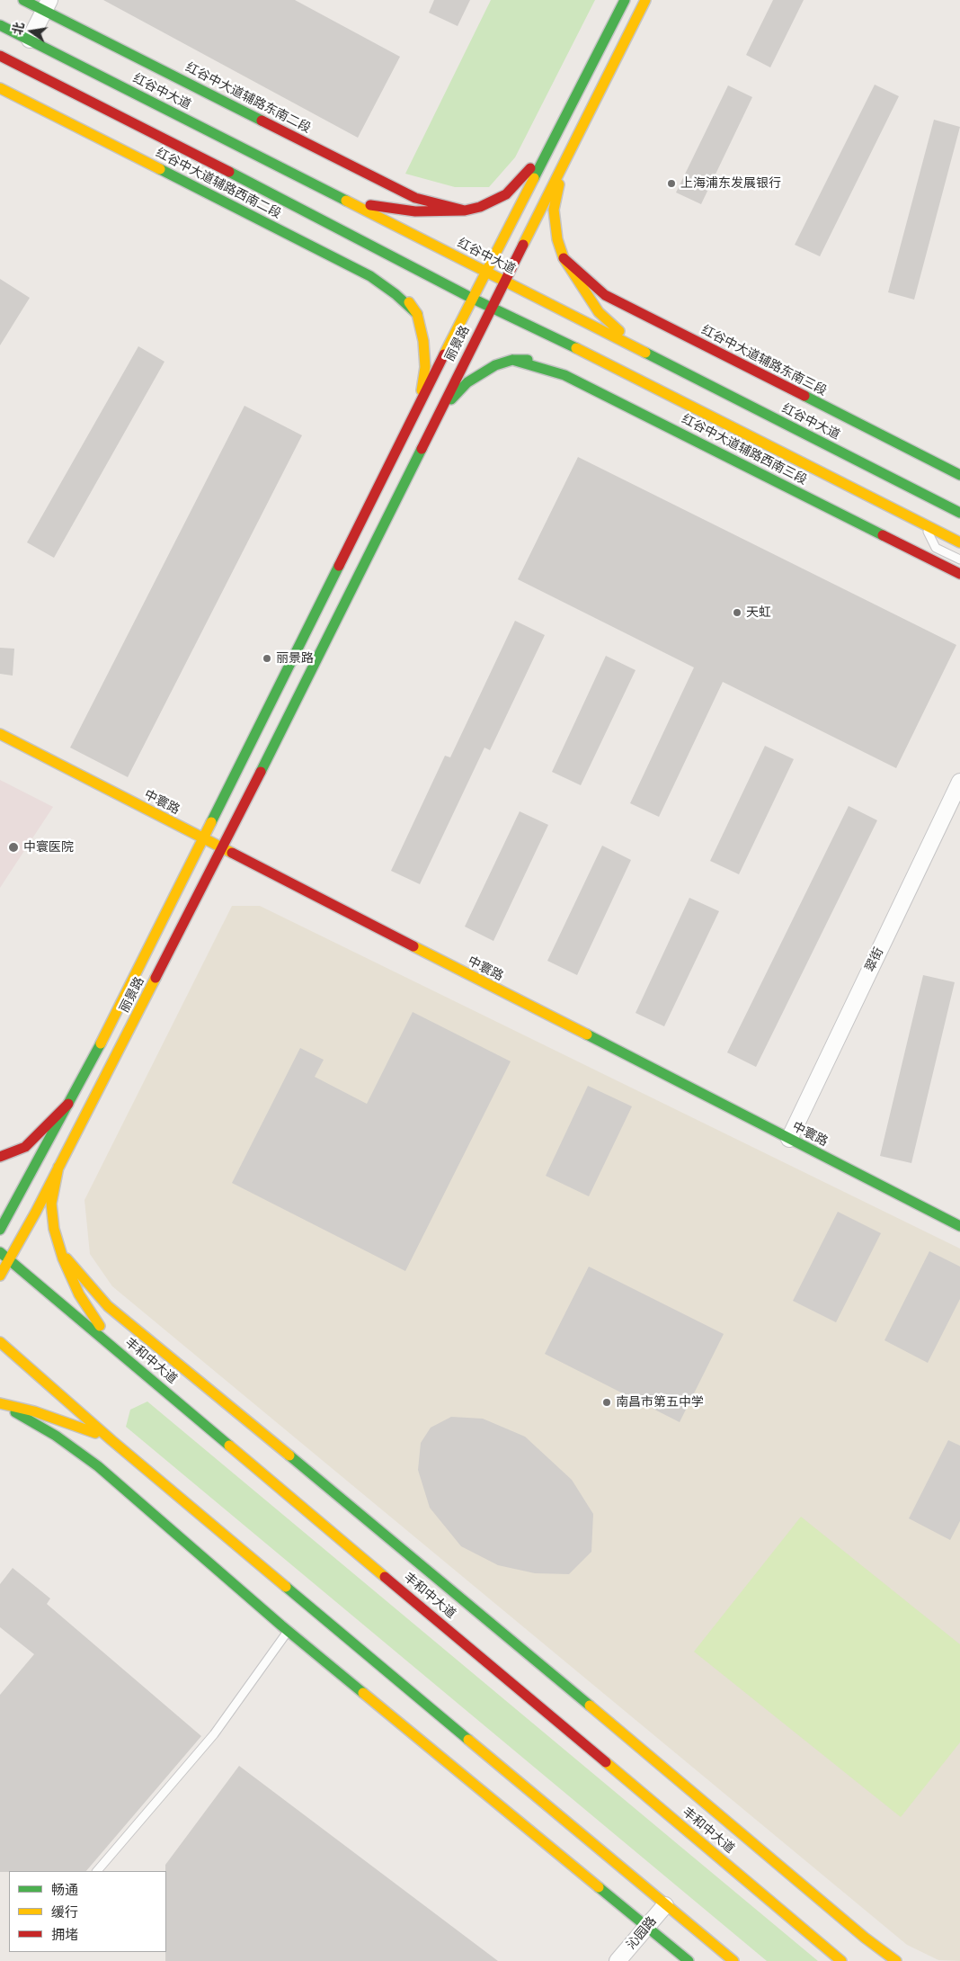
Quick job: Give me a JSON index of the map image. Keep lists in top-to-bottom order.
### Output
{
  "streets": {
    "main road": [
      "红谷中大道",
      "红谷中大道辅路东南二段",
      "红谷中大道辅路西南二段",
      "丽景路",
      "红谷中大道辅路东南三段",
      "红谷中大道辅路西南三段",
      "中寰路",
      "丰和中大道"
    ],
    "street": ["翠街", "沁园路"]
  },
  "crossings": [
    ["红谷中大道", "丽景路"],
    ["丽景路", "中寰路"],
    ["丽景路", "丰和中大道"],
    ["中寰路", "翠街"]
  ],
  "places": [
    "上海浦东发展银行",
    "天虹",
    "丽景路",
    "中寰医院",
    "南昌市第五中学"
  ],
  "legend": ["畅通", "缓行", "拥堵"],
  "north": "left"
}
